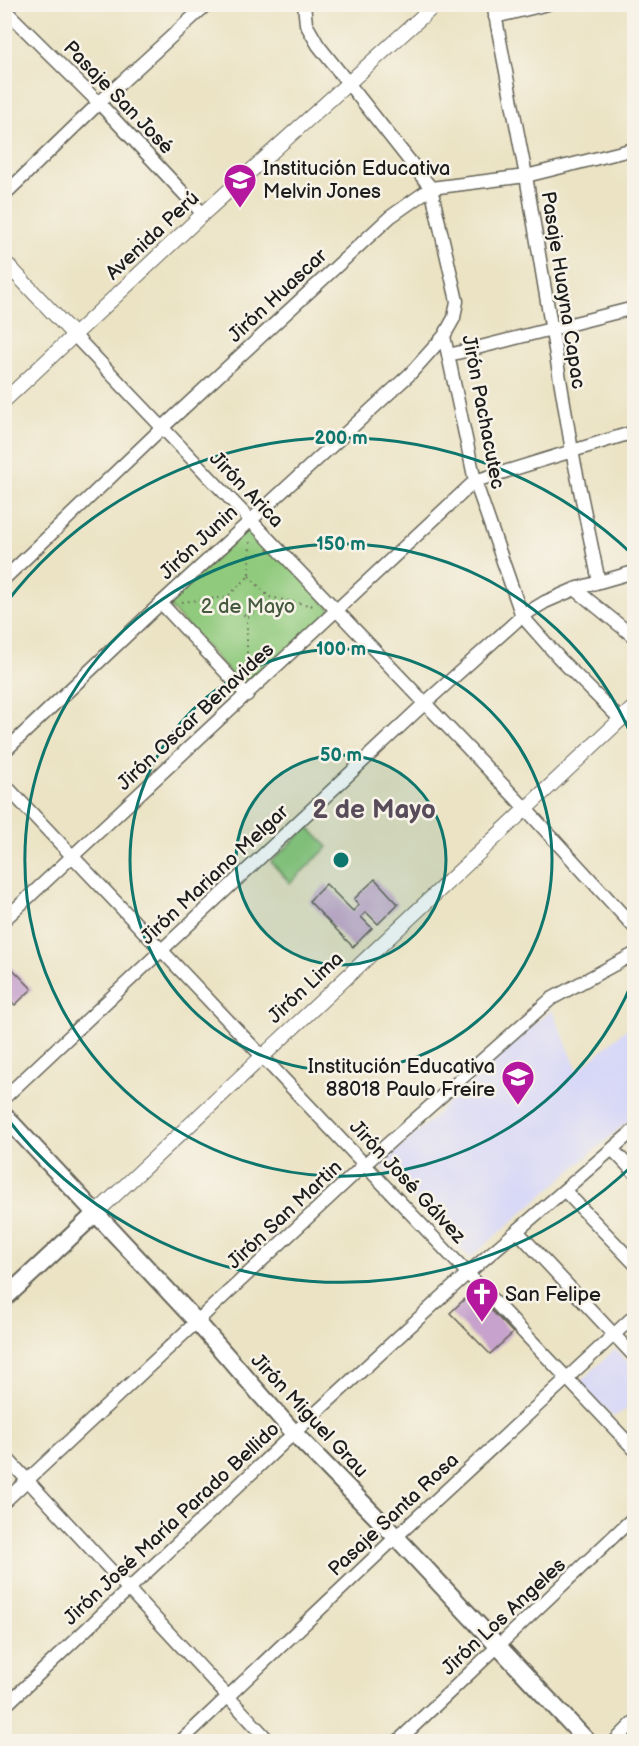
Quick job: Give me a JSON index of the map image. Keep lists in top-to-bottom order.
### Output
{
  "streets": {
    "main road": ["Jirón Lima", "Jirón Miguel Grau"],
    "street": [
      "Pasaje San José",
      "Avenida Perú",
      "Pasaje Huayna Capac",
      "Jirón Huascar",
      "Jirón Pachacutec",
      "Jirón Arica",
      "Jirón Junin",
      "Jirón Oscar Benavides",
      "Jirón Mariano Melgar",
      "Jirón José Gálvez",
      "Jirón San Martin",
      "Pasaje Santa Rosa",
      "Jirón José María Parado Bellido",
      "Jirón Los Angeles"
    ]
  },
  "crossings": [
    ["Pasaje San José", "Avenida Perú"],
    ["Avenida Perú", "Jirón Pachacutec"],
    ["Avenida Perú", "Jirón Arica"],
    ["Pasaje Huayna Capac", "Jirón Huascar"],
    ["Pasaje Huayna Capac", "Jirón Oscar Benavides"],
    ["Pasaje Huayna Capac", "Jirón Mariano Melgar"],
    ["Jirón Huascar", "Jirón Pachacutec"],
    ["Jirón Huascar", "Jirón Arica"],
    ["Jirón Pachacutec", "Jirón Junin"],
    ["Jirón Pachacutec", "Jirón Oscar Benavides"],
    ["Jirón Pachacutec", "Jirón Mariano Melgar"],
    ["Jirón Pachacutec", "Jirón Lima"],
    ["Jirón Arica", "Jirón Junin"],
    ["Jirón Arica", "Jirón Oscar Benavides"],
    ["Jirón Arica", "Jirón Mariano Melgar"],
    ["Jirón Arica", "Jirón Lima"],
    ["Jirón Oscar Benavides", "Jirón José Gálvez"],
    ["Jirón Mariano Melgar", "Jirón José Gálvez"],
    ["Jirón Lima", "Jirón José Gálvez"],
    ["Jirón Lima", "Jirón Miguel Grau"],
    ["Jirón José Gálvez", "Jirón San Martin"],
    ["Jirón José Gálvez", "Pasaje Santa Rosa"],
    ["Jirón José Gálvez", "Jirón José María Parado Bellido"],
    ["Jirón San Martin", "Jirón Miguel Grau"],
    ["Jirón Miguel Grau", "Pasaje Santa Rosa"],
    ["Jirón Miguel Grau", "Jirón José María Parado Bellido"],
    ["Jirón Miguel Grau", "Jirón Los Angeles"]
  ],
  "districts": ["2 de Mayo"],
  "parks": ["2 de Mayo"],
  "places": {
    "school or university": ["Institución Educativa Melvin Jones", "Institución Educativa 88018 Paulo Freire"],
    "church": ["San Felipe"]
  },
  "rings": [
    "200 m",
    "150 m",
    "100 m",
    "50 m"
  ]
}
